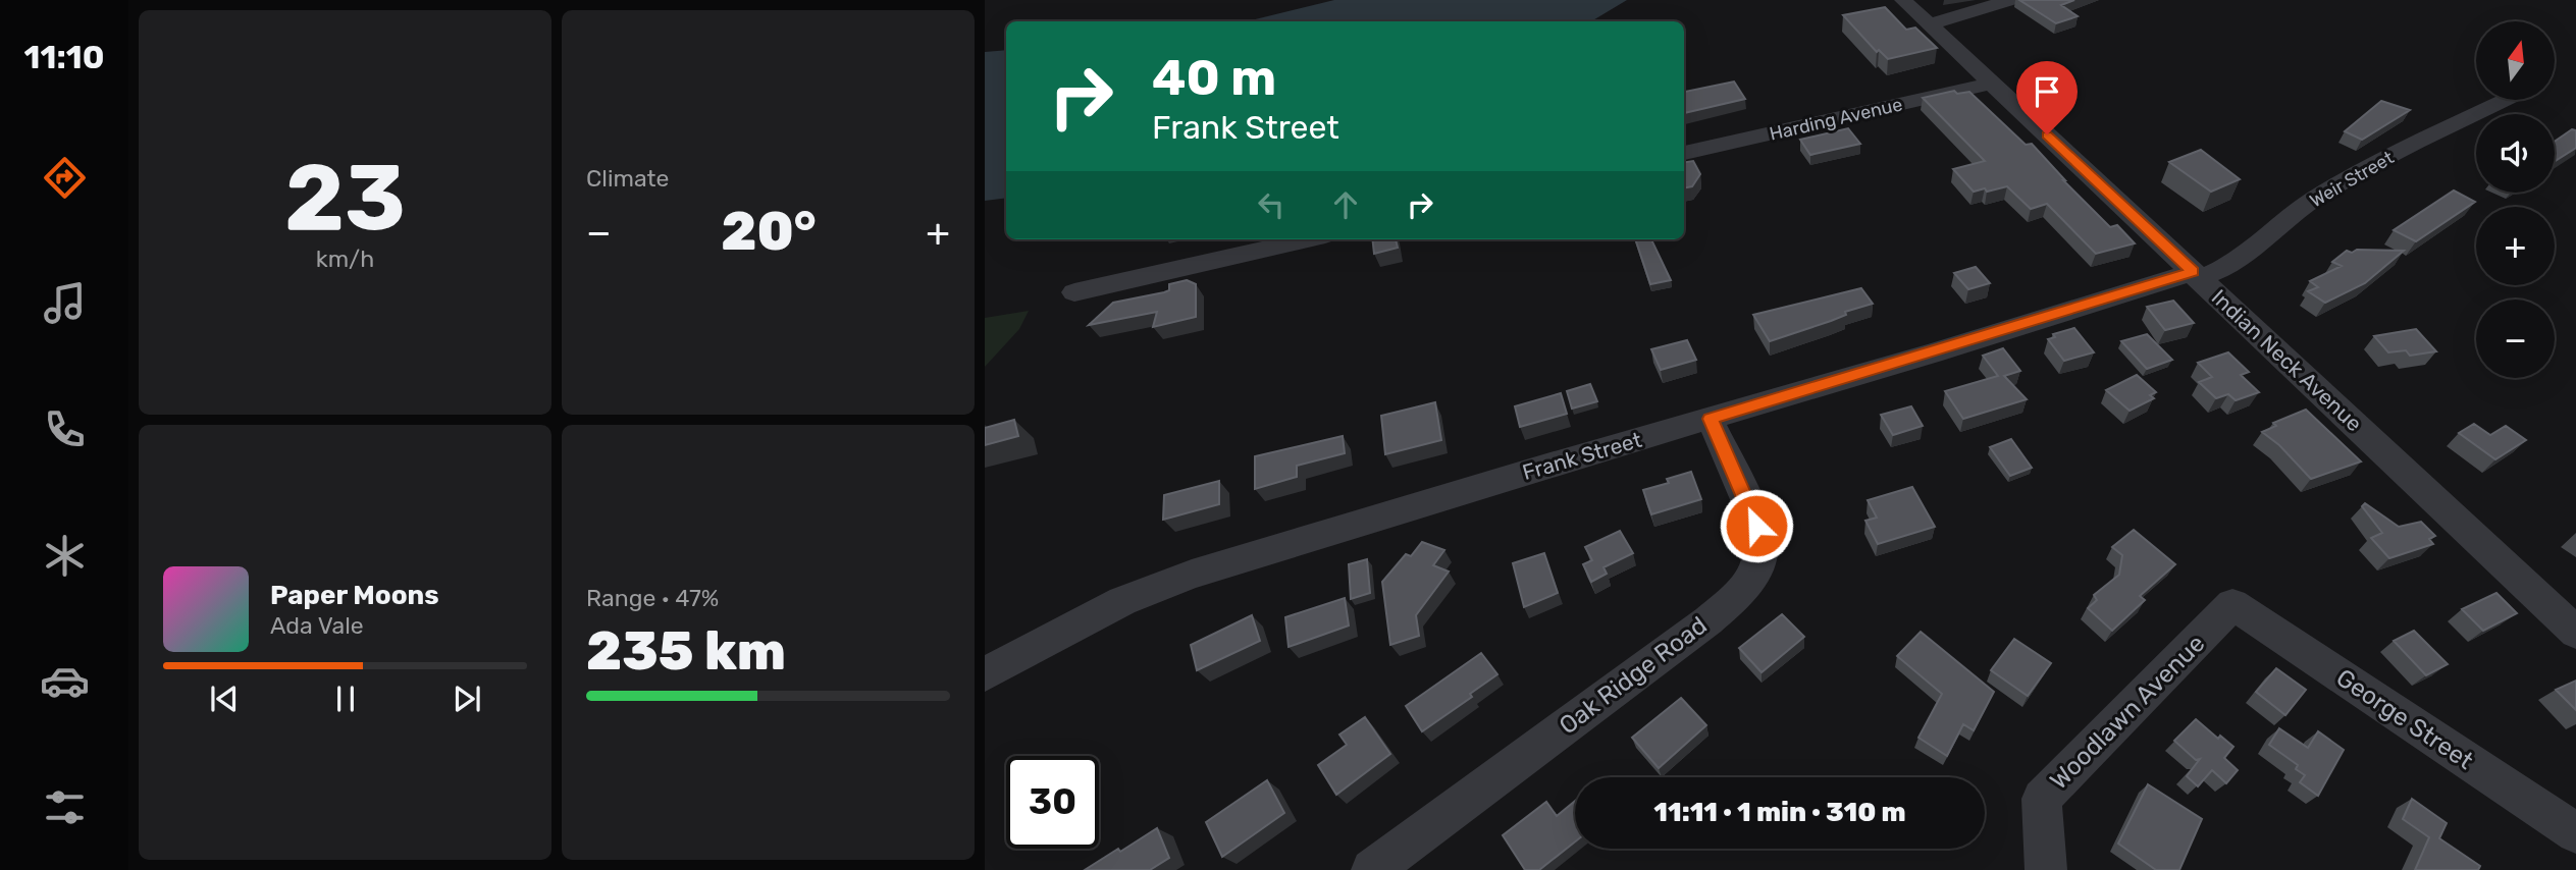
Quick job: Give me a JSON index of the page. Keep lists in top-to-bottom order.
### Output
{
  "streets": {
    "street": [
      "Harding Avenue",
      "Weir Street",
      "Indian Neck Avenue",
      "Frank Street",
      "Oak Ridge Road",
      "Woodlawn Avenue",
      "George Street"
    ]
  },
  "crossings": [
    ["Harding Avenue", "Indian Neck Avenue"],
    ["Weir Street", "Indian Neck Avenue"],
    ["Weir Street", "Frank Street"],
    ["Indian Neck Avenue", "Frank Street"],
    ["Frank Street", "Oak Ridge Road"],
    ["Woodlawn Avenue", "George Street"]
  ],
  "north": "top",
  "page": {
    "tabs": "11:10",
    "tile": [
      ["23", "km/h"],
      "Climate",
      ["Range · 47%", "235 km"]
    ],
    "map_buttons": ["+", "−"],
    "turn": ["40 m", "Frank Street"],
    "heat": ["−", "20°", "+"],
    "song": ["Paper Moons", "Ada Vale"],
    "limit": "30",
    "trip": "11:11 · 1 min · 310 m"
  }
}
